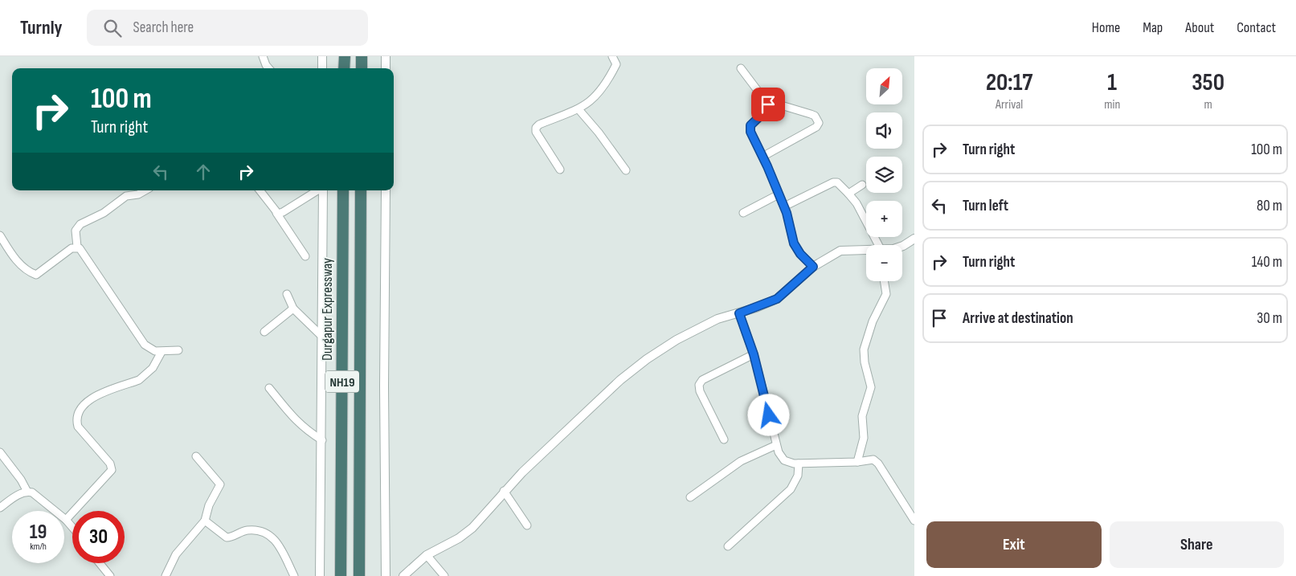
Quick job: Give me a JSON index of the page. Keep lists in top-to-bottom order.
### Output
{
  "streets": {
    "highway": ["Durgapur Expressway", "NH19"]
  },
  "north": "top right",
  "page": {
    "header": "Turnly",
    "search": "Search here",
    "nav": [
      "Home",
      "Map",
      "About",
      "Contact"
    ],
    "eta": [
      "20:17",
      "Arrival",
      "1",
      "min",
      "350",
      "m"
    ],
    "map_buttons": ["+", "−"],
    "turn": ["100 m", "Turn right"],
    "list": [
      {
        "name": "Turn right",
        "value": "100 m"
      },
      {
        "name": "Turn left",
        "value": "80 m"
      },
      {
        "name": "Turn right",
        "value": "140 m"
      },
      {
        "name": "Arrive at destination",
        "value": "30 m"
      }
    ],
    "speed": "19 km/h",
    "limit": "30",
    "buttons": ["Exit", "Share"]
  }
}
